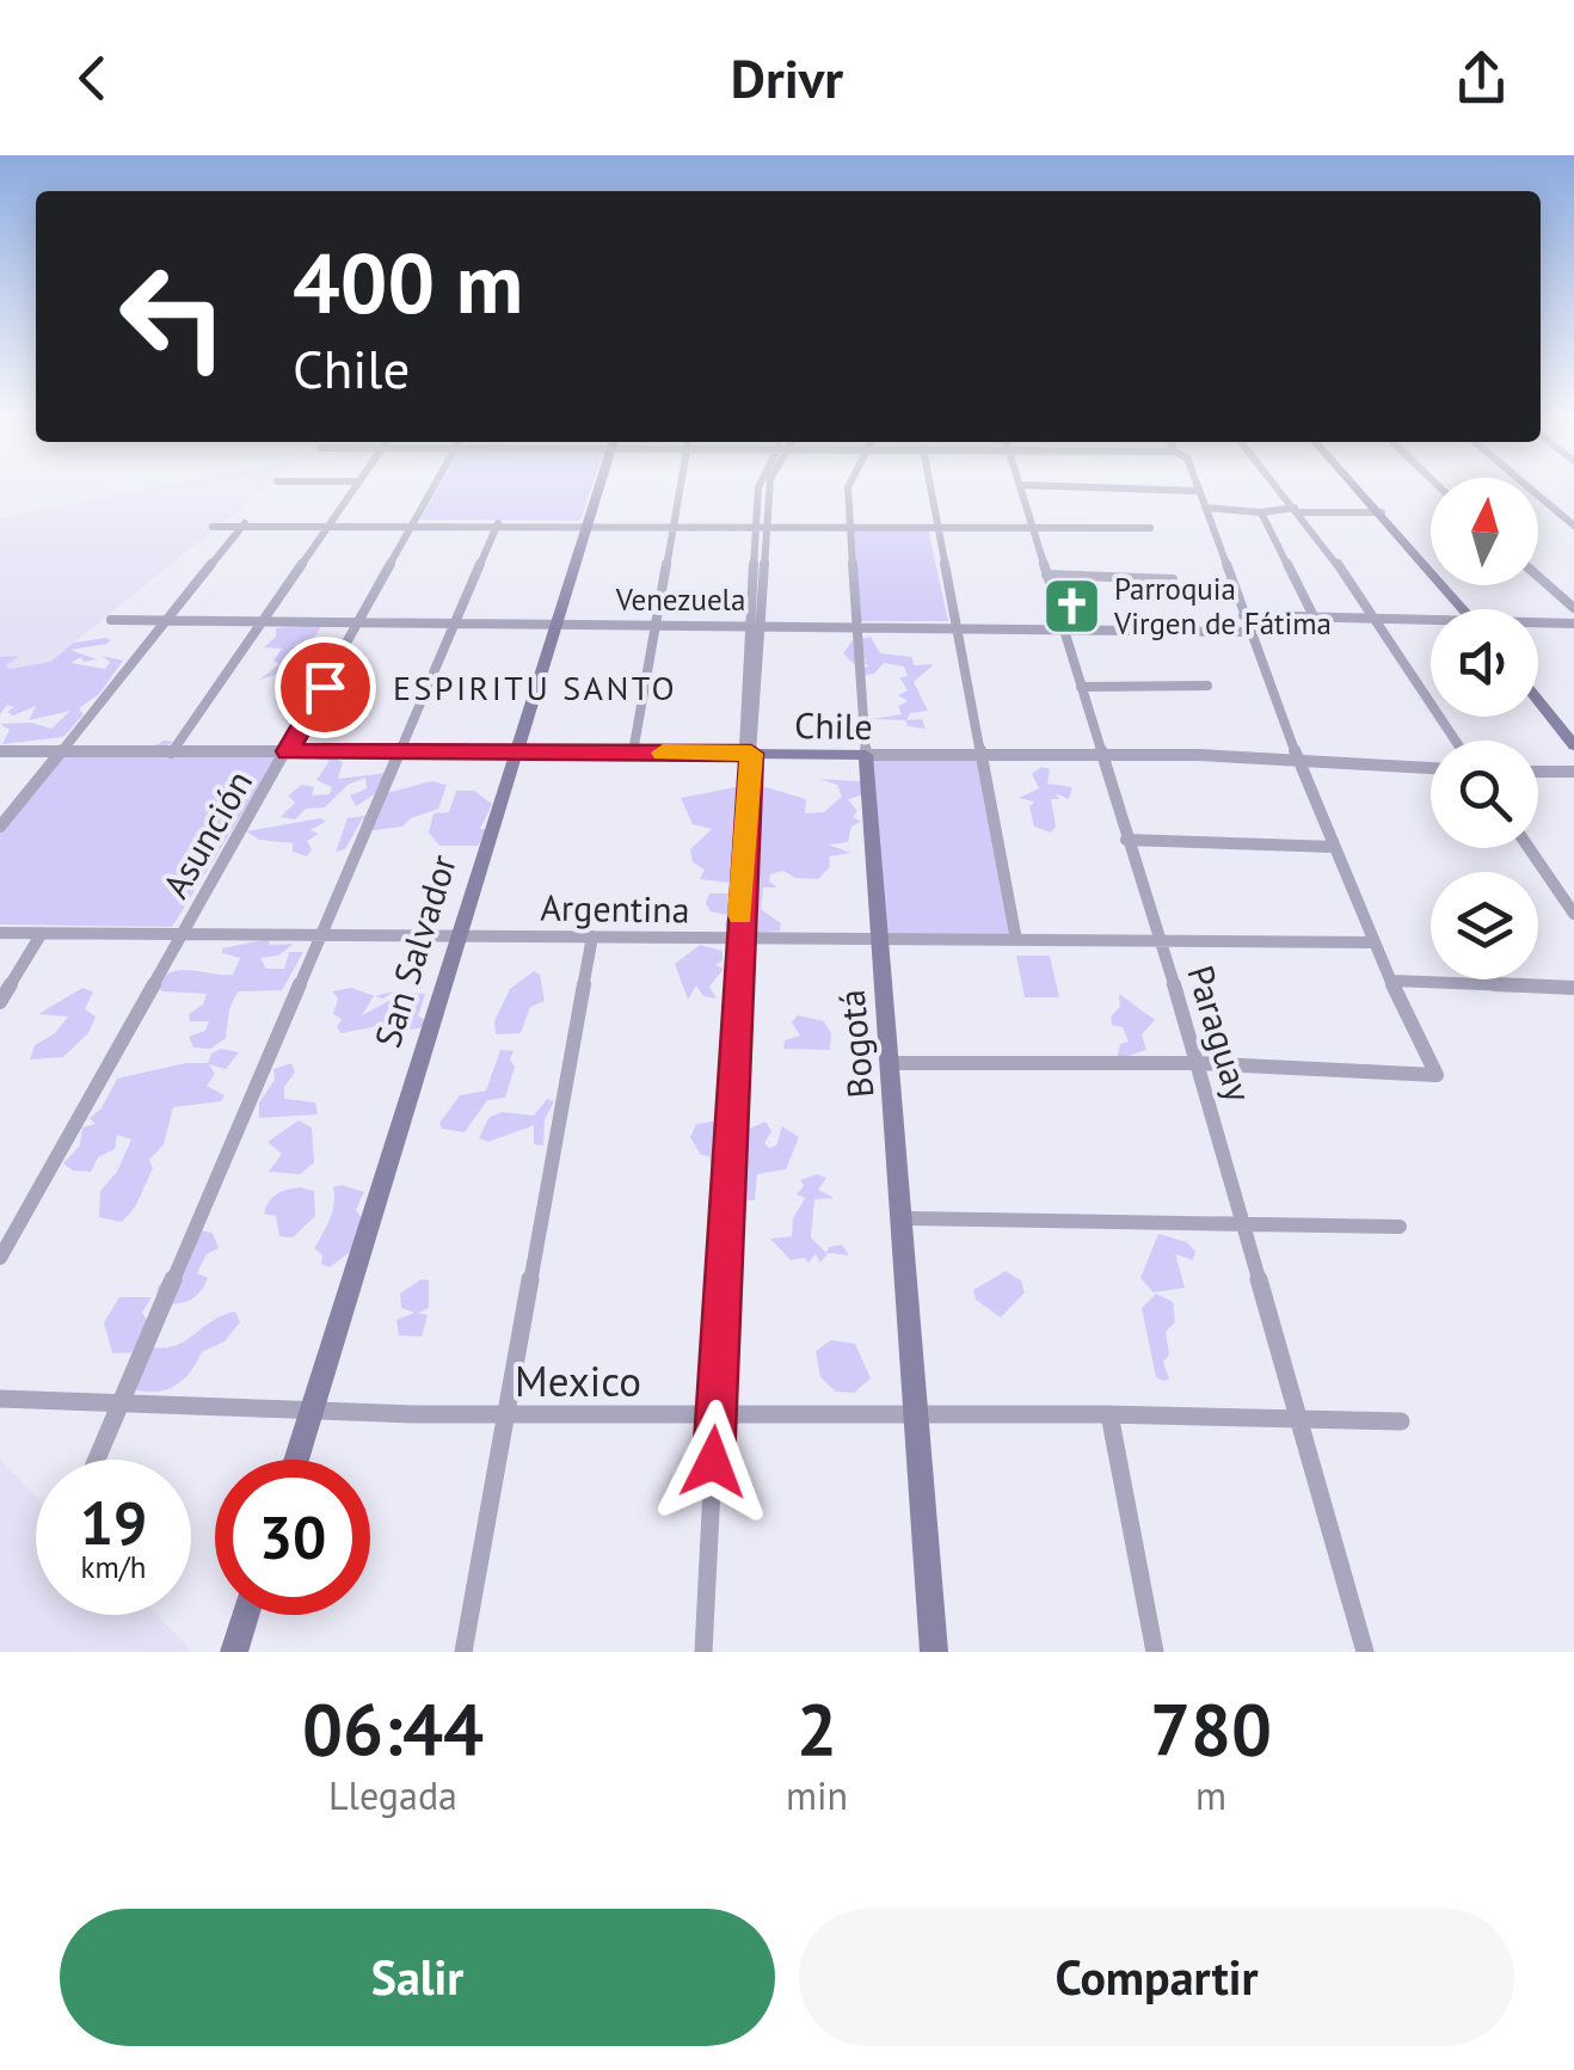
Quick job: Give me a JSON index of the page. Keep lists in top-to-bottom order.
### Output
{
  "streets": {
    "street": [
      "Venezuela",
      "Chile",
      "Asunción",
      "Argentina",
      "San Salvador",
      "Paraguay",
      "Bogotá",
      "Mexico"
    ]
  },
  "crossings": [
    ["Venezuela", "Asunción"],
    ["Venezuela", "San Salvador"],
    ["Venezuela", "Paraguay"],
    ["Venezuela", "Bogotá"],
    ["Chile", "Asunción"],
    ["Chile", "San Salvador"],
    ["Chile", "Paraguay"],
    ["Chile", "Bogotá"],
    ["Asunción", "Argentina"],
    ["Argentina", "San Salvador"],
    ["Argentina", "Paraguay"],
    ["Argentina", "Bogotá"],
    ["San Salvador", "Mexico"],
    ["Paraguay", "Mexico"],
    ["Bogotá", "Mexico"]
  ],
  "districts": ["ESPIRITU SANTO"],
  "places": {
    "church": ["Parroquia Virgen de Fátima"]
  },
  "north": "top",
  "page": {
    "header": "Drivr",
    "turn": ["400 m", "Chile"],
    "speed": "19 km/h",
    "limit": "30",
    "eta": [
      "06:44",
      "Llegada",
      "2",
      "min",
      "780",
      "m"
    ],
    "buttons": ["Salir", "Compartir"]
  }
}
